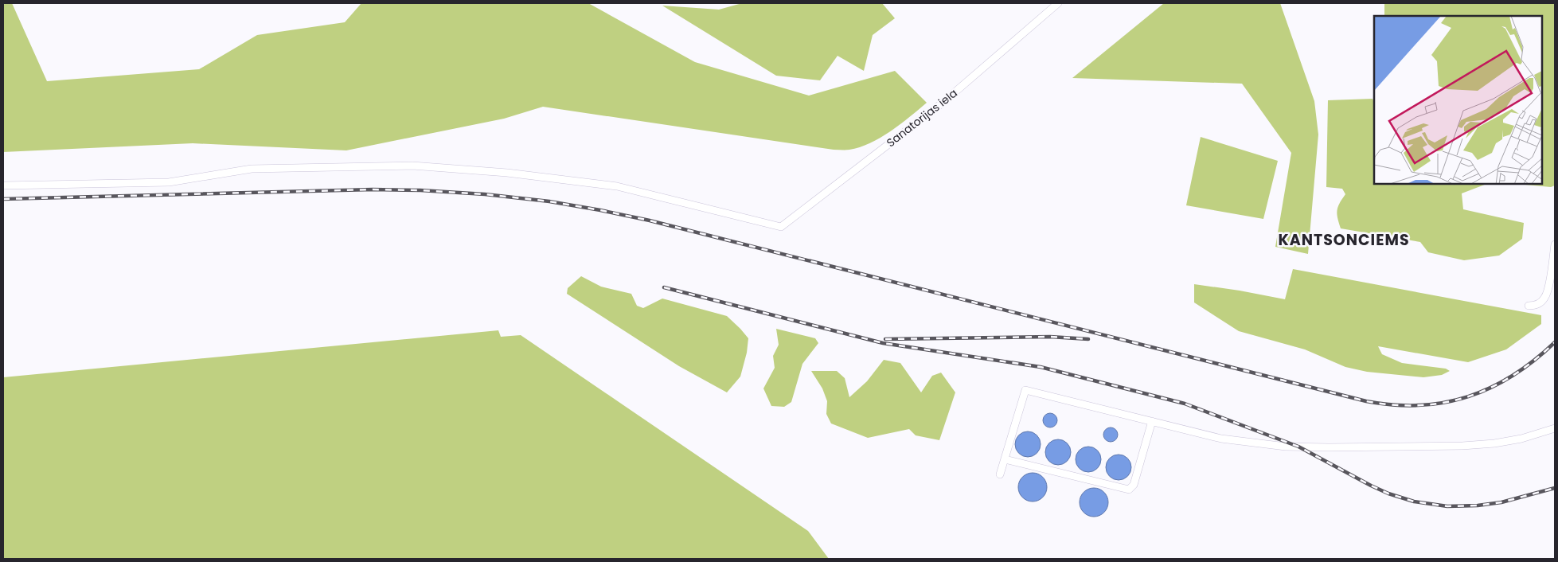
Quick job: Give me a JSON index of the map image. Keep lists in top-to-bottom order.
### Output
{
  "streets": {
    "street": ["Sanatorijas iela"]
  },
  "districts": ["KANTSONCIEMS"]
}
